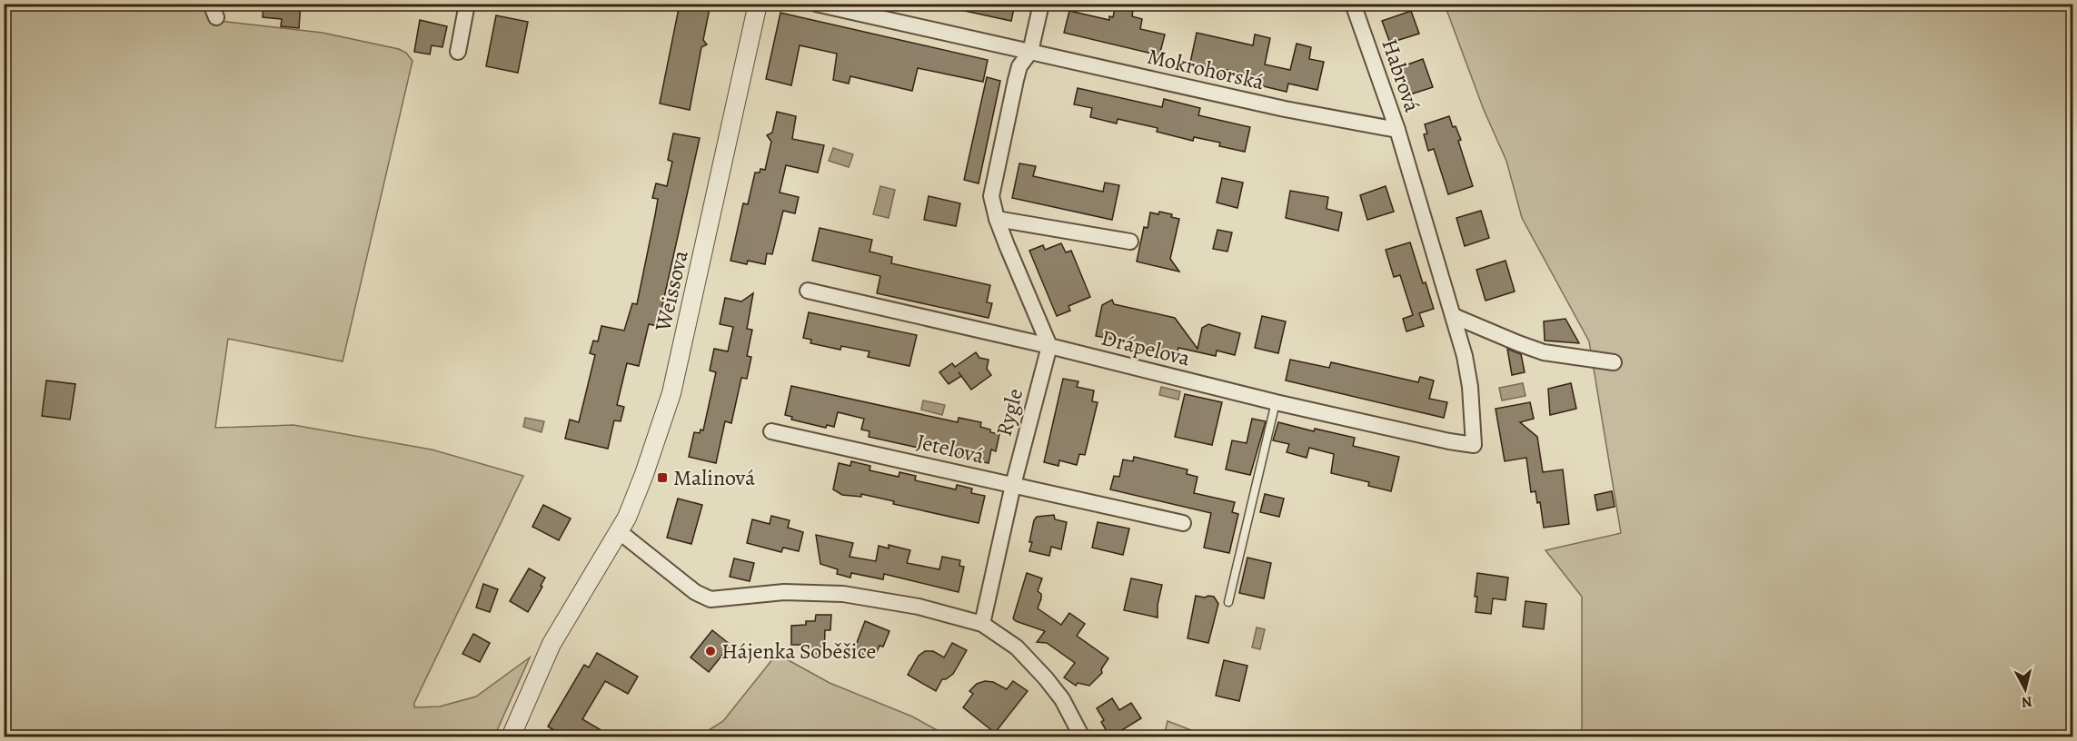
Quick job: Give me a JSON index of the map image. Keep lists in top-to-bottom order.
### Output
{
  "streets": {
    "street": [
      "Mokrohorská",
      "Habrová",
      "Weissova",
      "Drápelova",
      "Rygle",
      "Jetelová"
    ]
  },
  "crossings": [
    ["Mokrohorská", "Habrová"],
    ["Drápelova", "Rygle"],
    ["Rygle", "Jetelová"]
  ],
  "places": {
    "transit": ["Malinová"],
    "other": ["Hájenka Soběšice"]
  },
  "north": "bottom"
}
